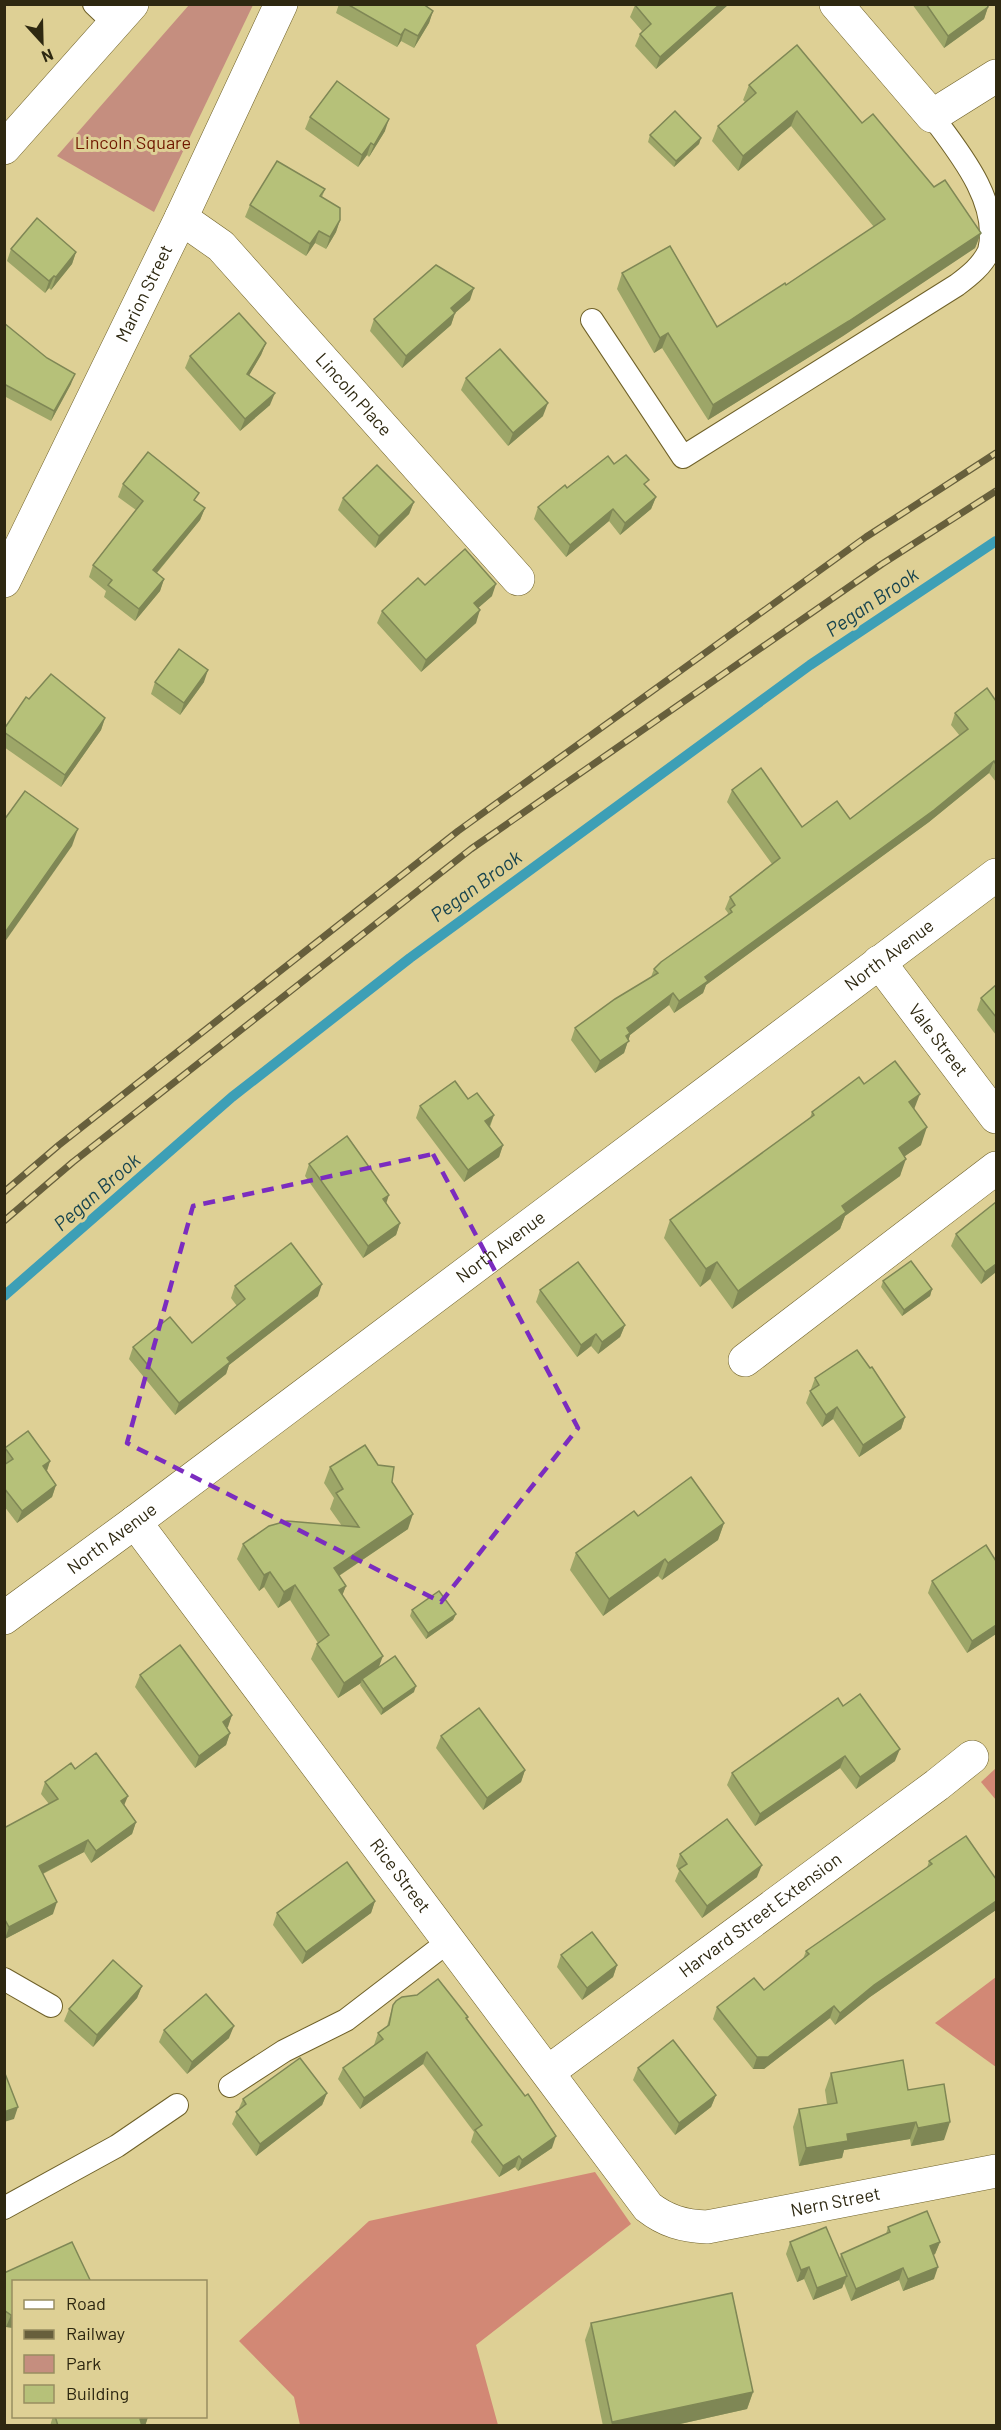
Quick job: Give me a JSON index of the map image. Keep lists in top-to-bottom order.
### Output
{
  "streets": {
    "street": [
      "Marion Street",
      "Lincoln Place",
      "North Avenue",
      "Vale Street",
      "Rice Street",
      "Harvard Street Extension",
      "Nern Street"
    ]
  },
  "crossings": [
    ["Marion Street", "Lincoln Place"],
    ["North Avenue", "Vale Street"],
    ["North Avenue", "Rice Street"],
    ["Rice Street", "Harvard Street Extension"],
    ["Rice Street", "Nern Street"]
  ],
  "water": ["Pegan Brook"],
  "parks": ["Lincoln Square"],
  "legend": [
    "Road",
    "Railway",
    "Park",
    "Building"
  ],
  "north": "bottom"
}
